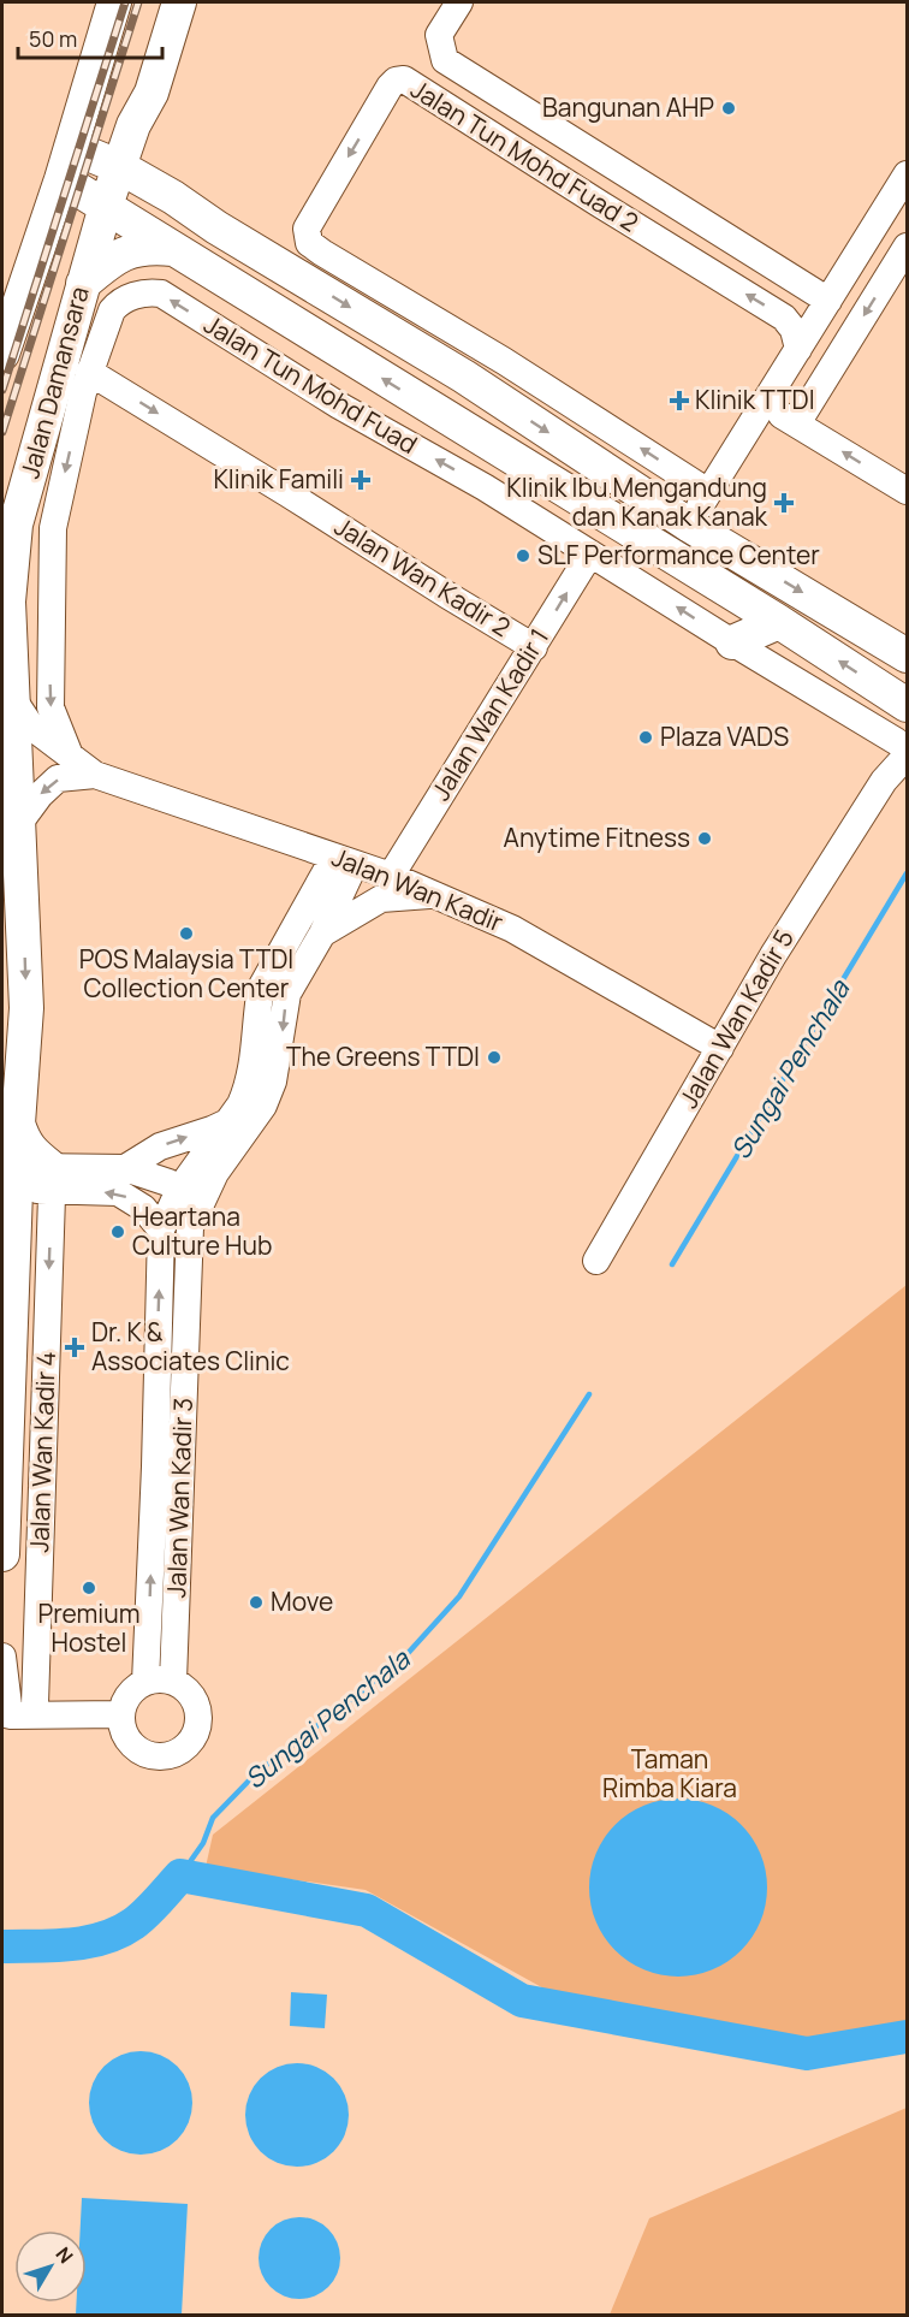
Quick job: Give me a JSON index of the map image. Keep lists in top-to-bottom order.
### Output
{
  "streets": {
    "main road": ["Jalan Damansara", "Jalan Tun Mohd Fuad"],
    "street": [
      "Jalan Tun Mohd Fuad 2",
      "Jalan Wan Kadir 2",
      "Jalan Wan Kadir 1",
      "Jalan Wan Kadir",
      "Jalan Wan Kadir 5",
      "Jalan Wan Kadir 4",
      "Jalan Wan Kadir 3"
    ]
  },
  "crossings": [
    ["Jalan Damansara", "Jalan Tun Mohd Fuad"],
    ["Jalan Damansara", "Jalan Wan Kadir"],
    ["Jalan Damansara", "Jalan Wan Kadir 4"],
    ["Jalan Tun Mohd Fuad", "Jalan Wan Kadir 2"],
    ["Jalan Tun Mohd Fuad", "Jalan Wan Kadir 1"],
    ["Jalan Tun Mohd Fuad", "Jalan Wan Kadir"],
    ["Jalan Tun Mohd Fuad", "Jalan Wan Kadir 5"],
    ["Jalan Wan Kadir 2", "Jalan Wan Kadir 1"],
    ["Jalan Wan Kadir 1", "Jalan Wan Kadir"],
    ["Jalan Wan Kadir", "Jalan Wan Kadir 5"],
    ["Jalan Wan Kadir", "Jalan Wan Kadir 3"]
  ],
  "one_way": ["Jalan Wan Kadir 4"],
  "water": ["Sungai Penchala"],
  "parks": ["Taman Rimba Kiara"],
  "places": {
    "other": [
      "Bangunan AHP",
      "SLF Performance Center",
      "Plaza VADS",
      "Anytime Fitness",
      "POS Malaysia TTDI Collection Center",
      "The Greens TTDI",
      "Heartana Culture Hub",
      "Premium Hostel",
      "Move"
    ],
    "health": [
      "Klinik TTDI",
      "Klinik Famili",
      "Klinik Ibu Mengandung dan Kanak Kanak",
      "Dr. K & Associates Clinic"
    ]
  },
  "scale_bar": "50 m",
  "north": "top right"
}
